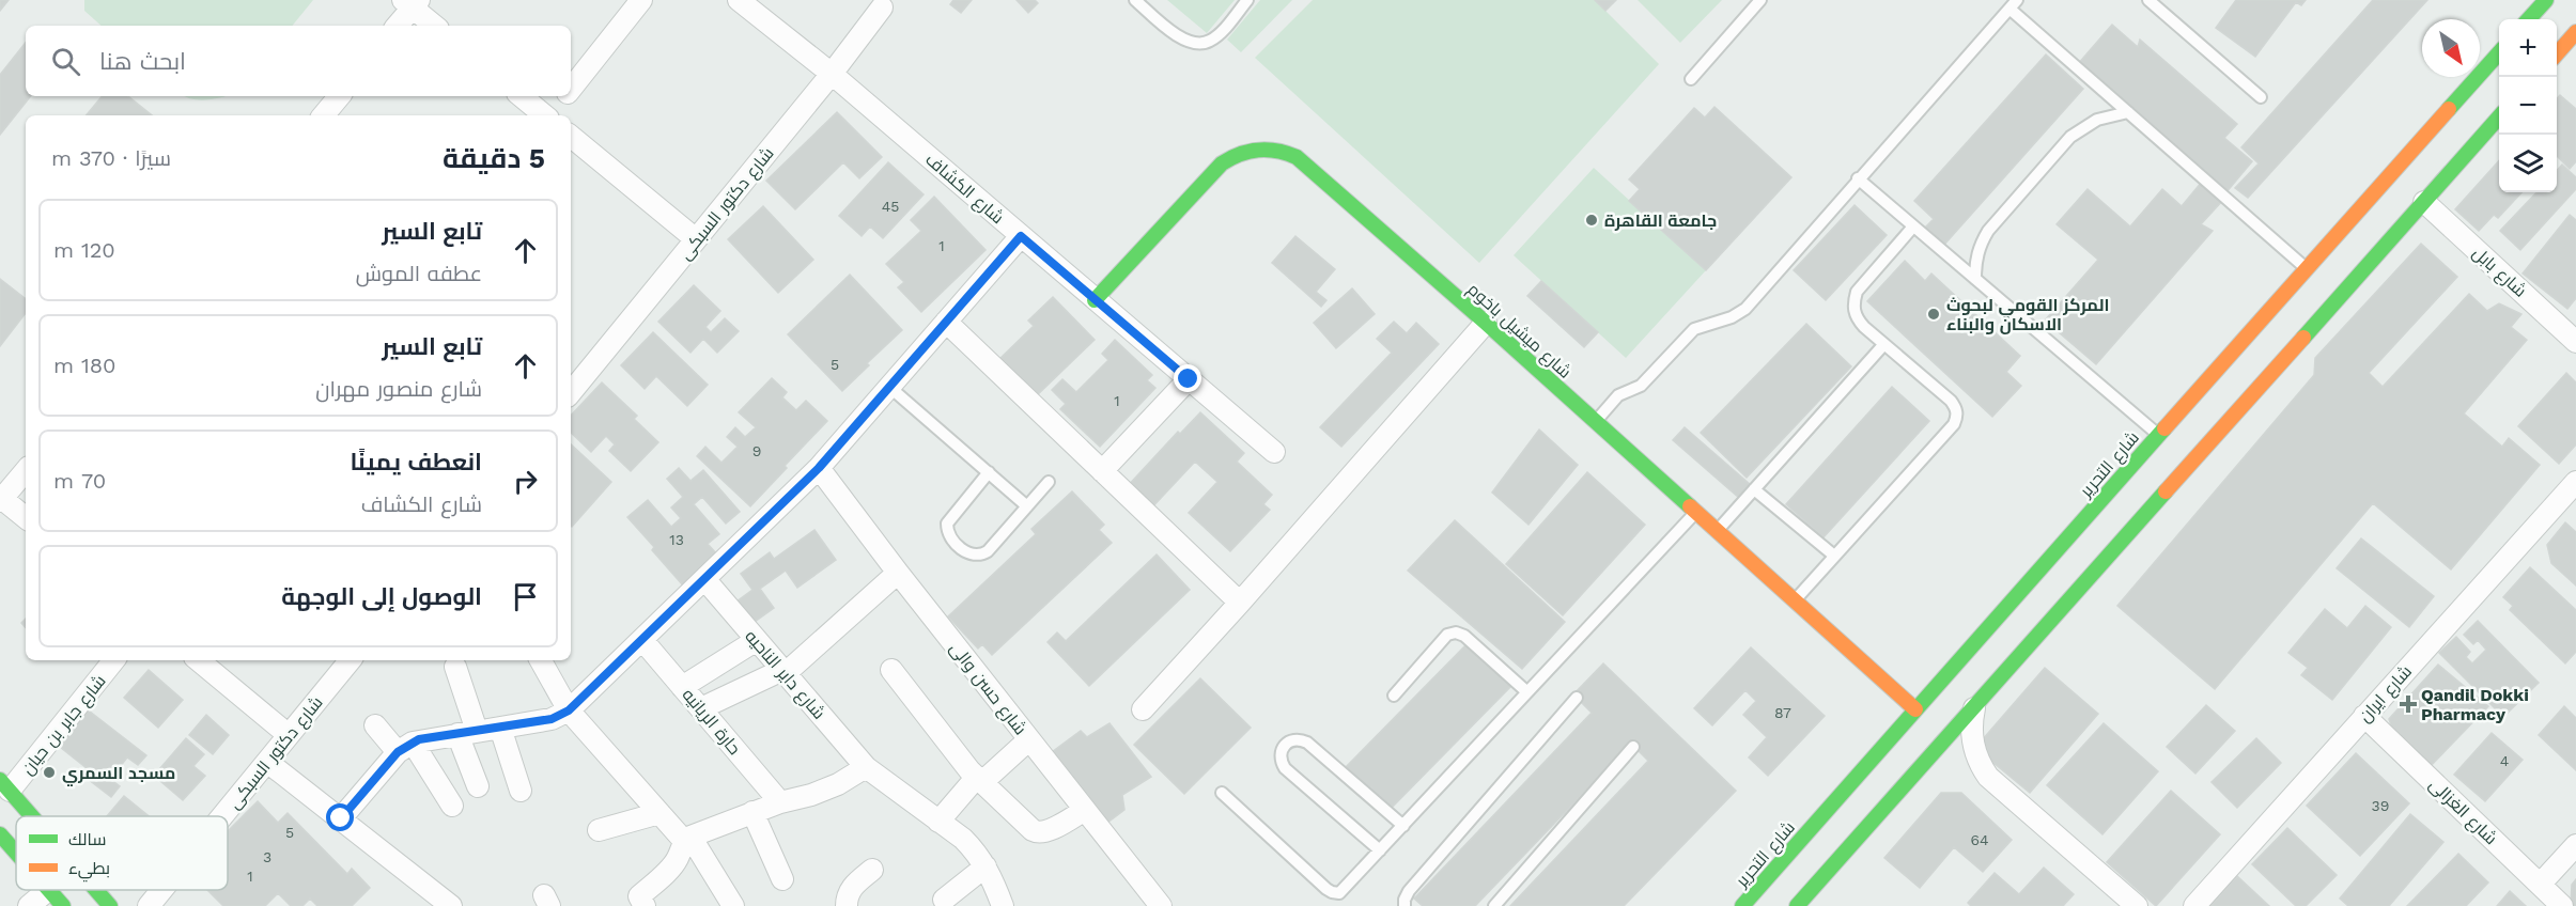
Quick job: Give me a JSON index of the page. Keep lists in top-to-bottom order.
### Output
{
  "streets": {
    "main road": ["شارع ميشيل باخوم", "شارع التحرير"],
    "street": [
      "شارع الكشاف",
      "شارع دكتور السبكى",
      "شارع بابل",
      "شارع داير الناحيه",
      "شارع حسن والى",
      "شارع ايران",
      "حارة الريانيه",
      "شارع جابر بن حيان",
      "شارع الغزالى"
    ]
  },
  "crossings": [
    ["شارع الكشاف", "شارع دكتور السبكى"],
    ["شارع الكشاف", "شارع ميشيل باخوم"],
    ["شارع ميشيل باخوم", "شارع التحرير"],
    ["شارع ايران", "شارع الغزالى"]
  ],
  "places": {
    "other": ["جامعة القاهرة", "المركز القومي لبحوث الاسكان والبناء", "مسجد السمري"],
    "health": ["Qandil Dokki Pharmacy"]
  },
  "house_numbers": [
    "45",
    "1",
    "5",
    "1",
    "9",
    "13",
    "87",
    "4",
    "39",
    "5",
    "64",
    "3",
    "1"
  ],
  "legend": ["سالك", "بطيء"],
  "north": "bottom right",
  "page": {
    "map_buttons": ["+", "−"],
    "search": "ابحث هنا",
    "heading": ["5 دقيقة", "سيرًا · 370 m"],
    "list": [
      ["تابع السير", "عطفه الموش", "120 m"],
      ["تابع السير", "شارع منصور مهران", "180 m"],
      ["انعطف يمينًا", "شارع الكشاف", "70 m"],
      "الوصول إلى الوجهة"
    ]
  }
}
